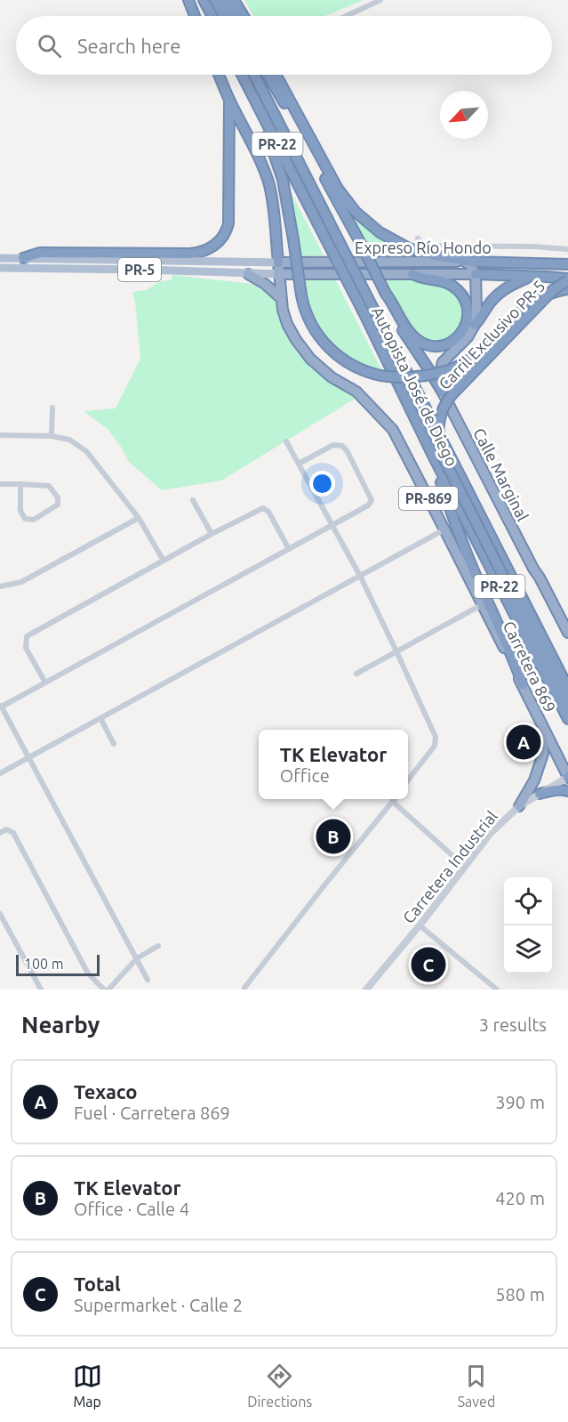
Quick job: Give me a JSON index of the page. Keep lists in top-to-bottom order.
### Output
{
  "streets": {
    "highway": [
      "PR-22",
      "Expreso Río Hondo",
      "PR-5",
      "Carril Exclusivo PR-5",
      "Autopista José de Diego",
      "Calle Marginal",
      "PR-869",
      "Carretera 869"
    ],
    "street": ["Carretera Industrial"]
  },
  "crossings": [
    ["Expreso Río Hondo", "PR-5"],
    ["Expreso Río Hondo", "Carril Exclusivo PR-5"],
    ["Expreso Río Hondo", "Carretera 869"],
    ["PR-5", "Carretera 869"],
    ["PR-869", "Carretera 869"],
    ["PR-869", "Carretera Industrial"],
    ["Carretera 869", "Carretera Industrial"]
  ],
  "scale_bar": "100 m",
  "north": "bottom left",
  "page": {
    "search": "Search here",
    "pins": ["A", "B", "C"],
    "popup": ["TK Elevator", "Office"],
    "scale": "100 m",
    "heading": ["Nearby", "3 results"],
    "list": [
      {
        "mark": "A",
        "name": "Texaco",
        "note": "Fuel · Carretera 869",
        "value": "390 m"
      },
      {
        "mark": "B",
        "name": "TK Elevator",
        "note": "Office · Calle 4",
        "value": "420 m"
      },
      {
        "mark": "C",
        "name": "Total",
        "note": "Supermarket · Calle 2",
        "value": "580 m"
      }
    ],
    "nav": ["Map", "Directions", "Saved"]
  }
}
